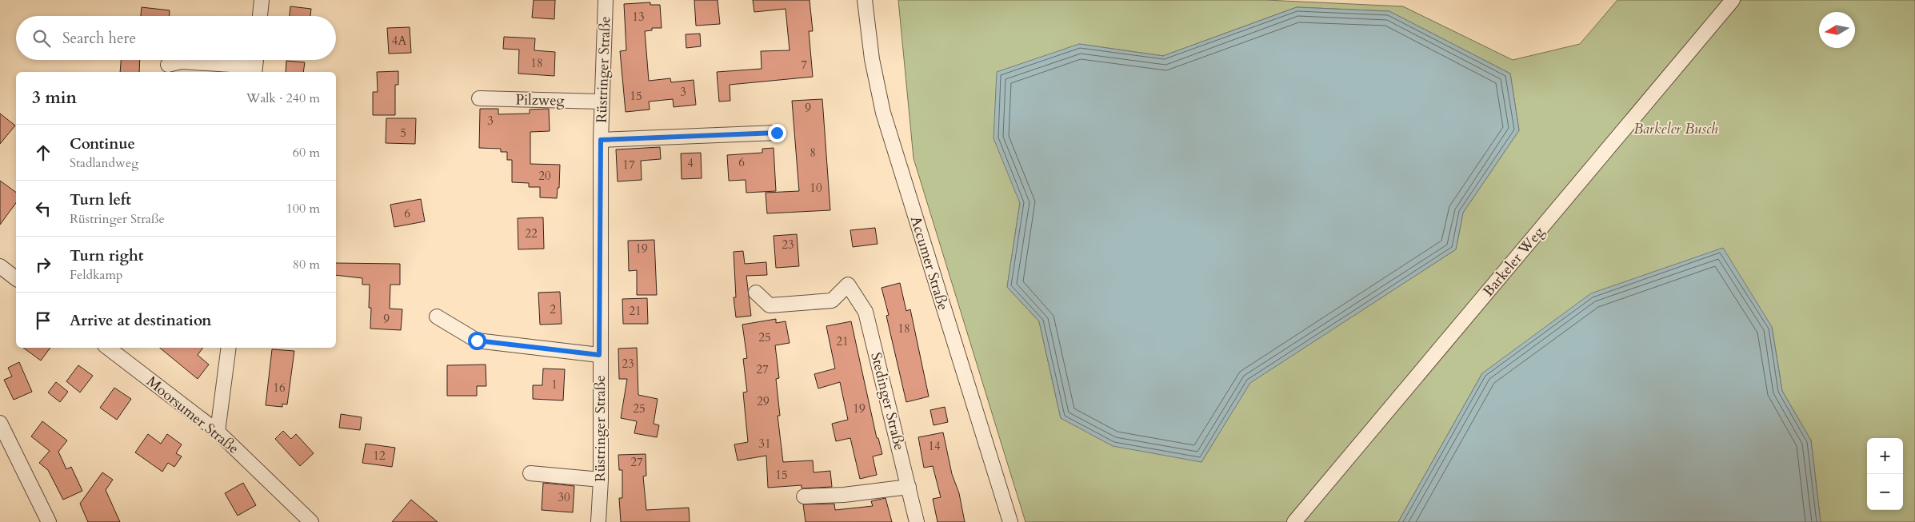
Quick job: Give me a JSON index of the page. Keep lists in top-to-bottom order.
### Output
{
  "streets": {
    "street": [
      "Rüstringer Straße",
      "Pilzweg",
      "Barkeler Weg",
      "Accumer Straße",
      "Stedinger Straße",
      "Moorsumer Straße"
    ]
  },
  "crossings": [
    ["Rüstringer Straße", "Pilzweg"]
  ],
  "parks": ["Barkeler Busch"],
  "house_numbers": [
    "13",
    "4A",
    "18",
    "7",
    "3",
    "15",
    "9",
    "3",
    "5",
    "8",
    "6",
    "4",
    "17",
    "20",
    "10",
    "6",
    "22",
    "23",
    "19",
    "2",
    "21",
    "9",
    "18",
    "25",
    "21",
    "23",
    "27",
    "1",
    "16",
    "29",
    "25",
    "19",
    "31",
    "14",
    "12",
    "27",
    "15",
    "30"
  ],
  "north": "left",
  "page": {
    "search": "Search here",
    "heading": ["3 min", "Walk · 240 m"],
    "list": [
      ["Continue", "Stadlandweg", "60 m"],
      ["Turn left", "Rüstringer Straße", "100 m"],
      ["Turn right", "Feldkamp", "80 m"],
      "Arrive at destination"
    ],
    "map_buttons": ["+", "−"]
  }
}
